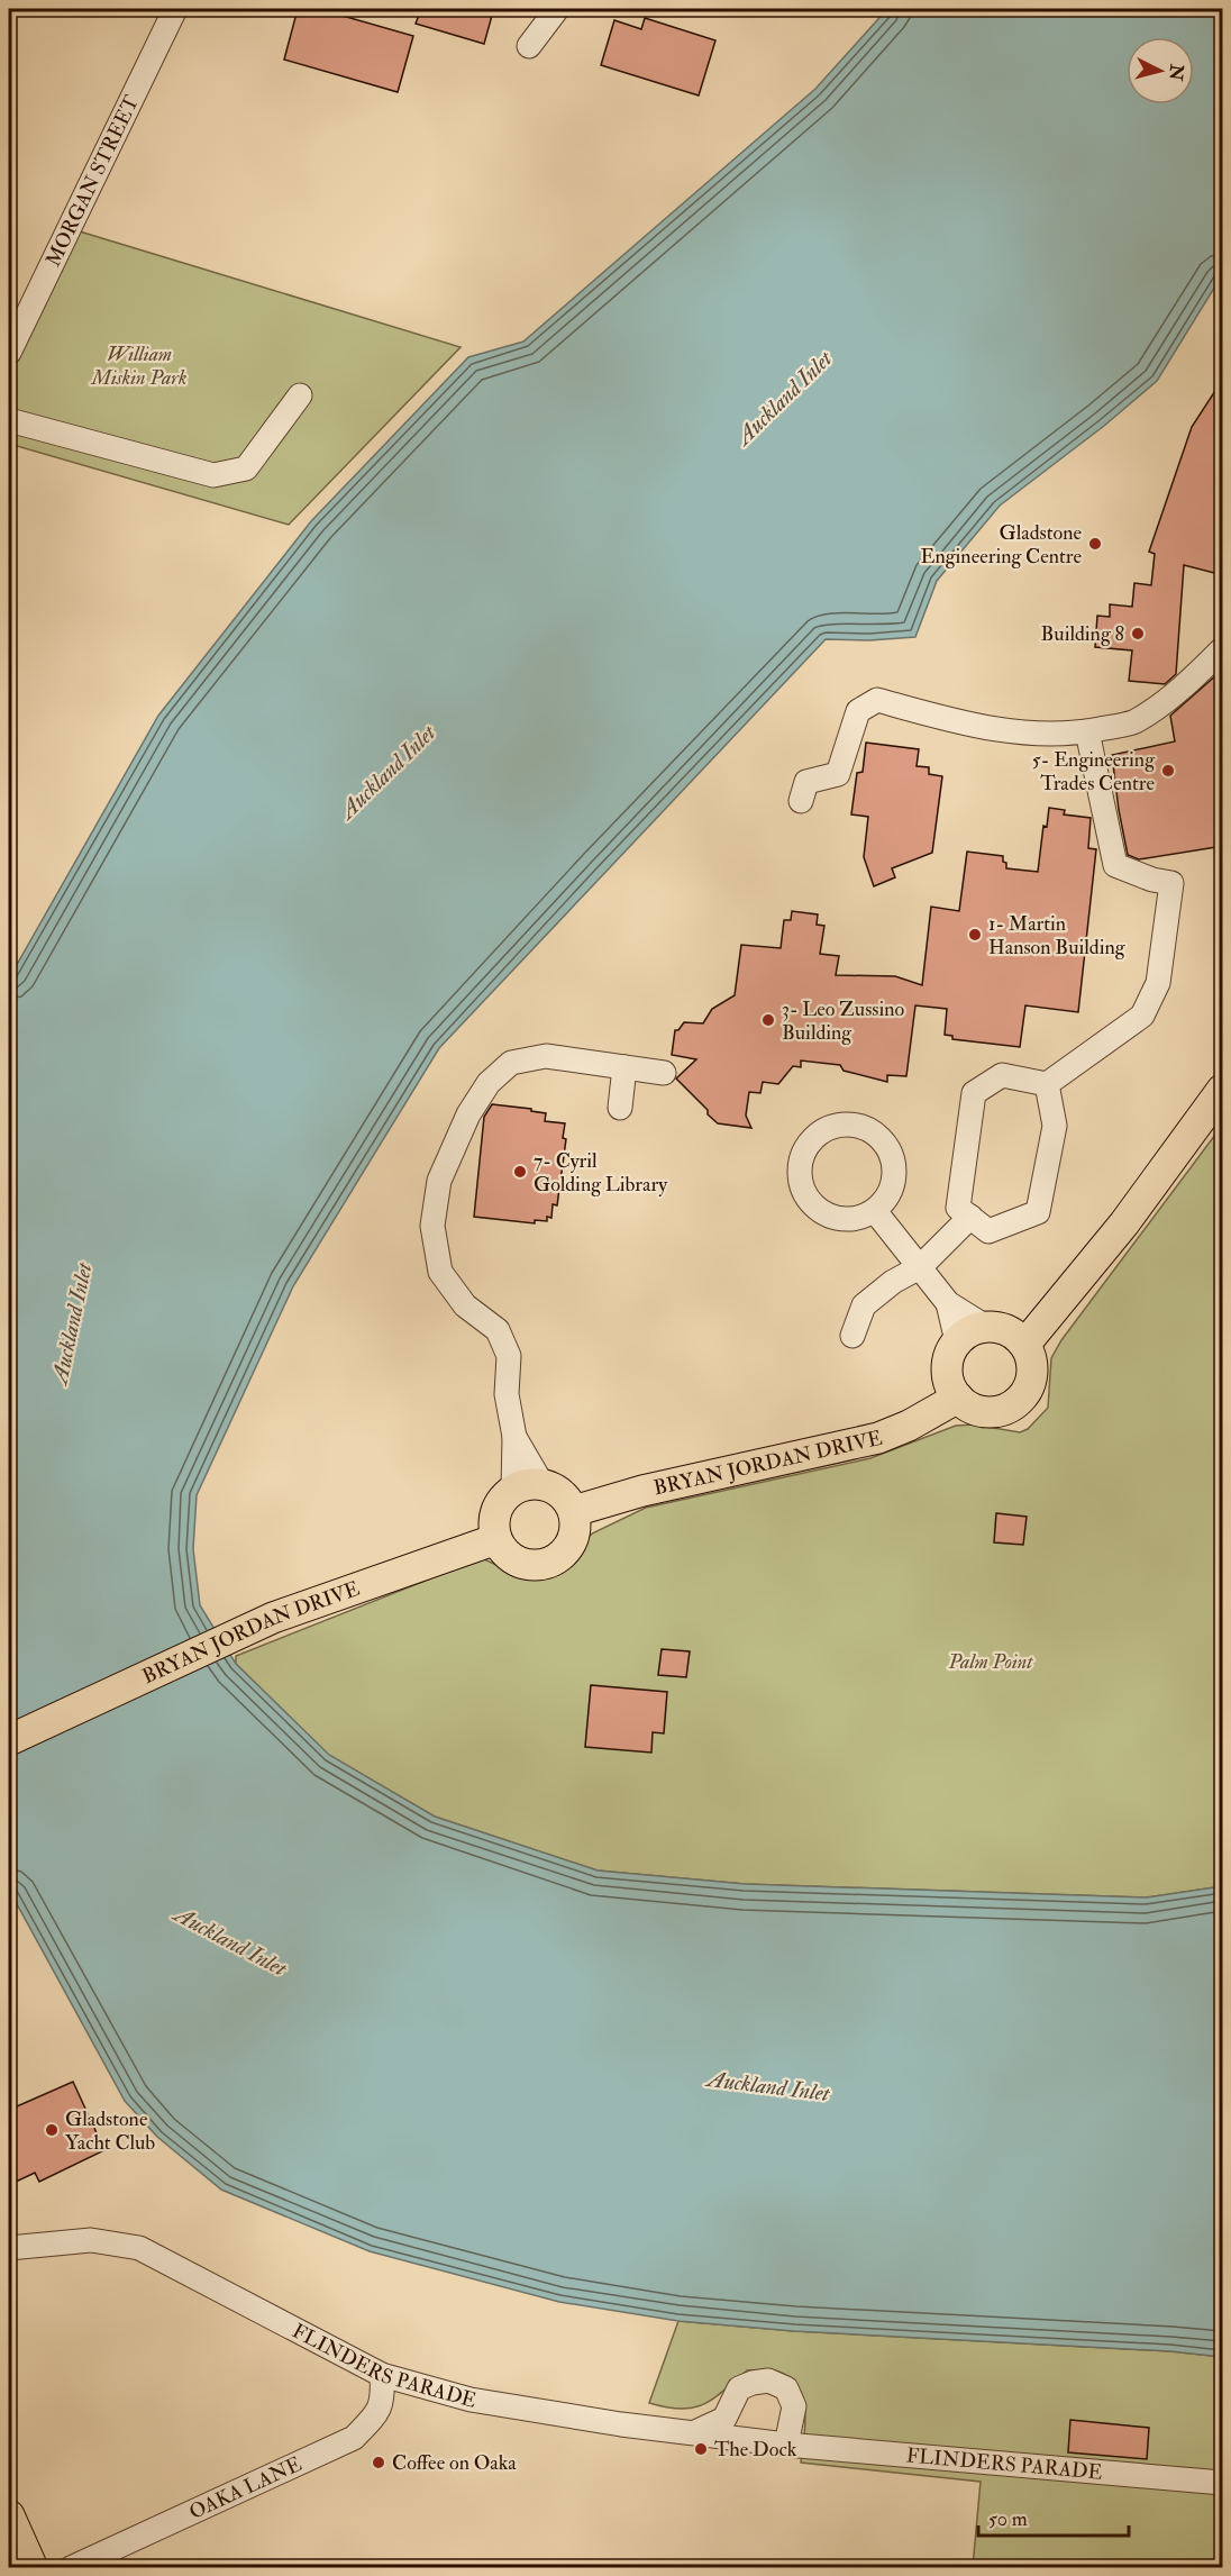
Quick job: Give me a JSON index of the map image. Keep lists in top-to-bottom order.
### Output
{
  "streets": {
    "main road": ["BRYAN JORDAN DRIVE"],
    "street": ["MORGAN STREET", "FLINDERS PARADE", "OAKA LANE"]
  },
  "crossings": [
    ["FLINDERS PARADE", "OAKA LANE"]
  ],
  "water": ["Auckland Inlet"],
  "parks": ["William Miskin Park", "Palm Point"],
  "places": [
    "Gladstone Engineering Centre",
    "Building 8",
    "5- Engineering Trades Centre",
    "1- Martin Hanson Building",
    "3- Leo Zussino Building",
    "7- Cyril Golding Library",
    "Gladstone Yacht Club",
    "The Dock",
    "Coffee on Oaka"
  ],
  "scale_bar": "50 m",
  "north": "right"
}
